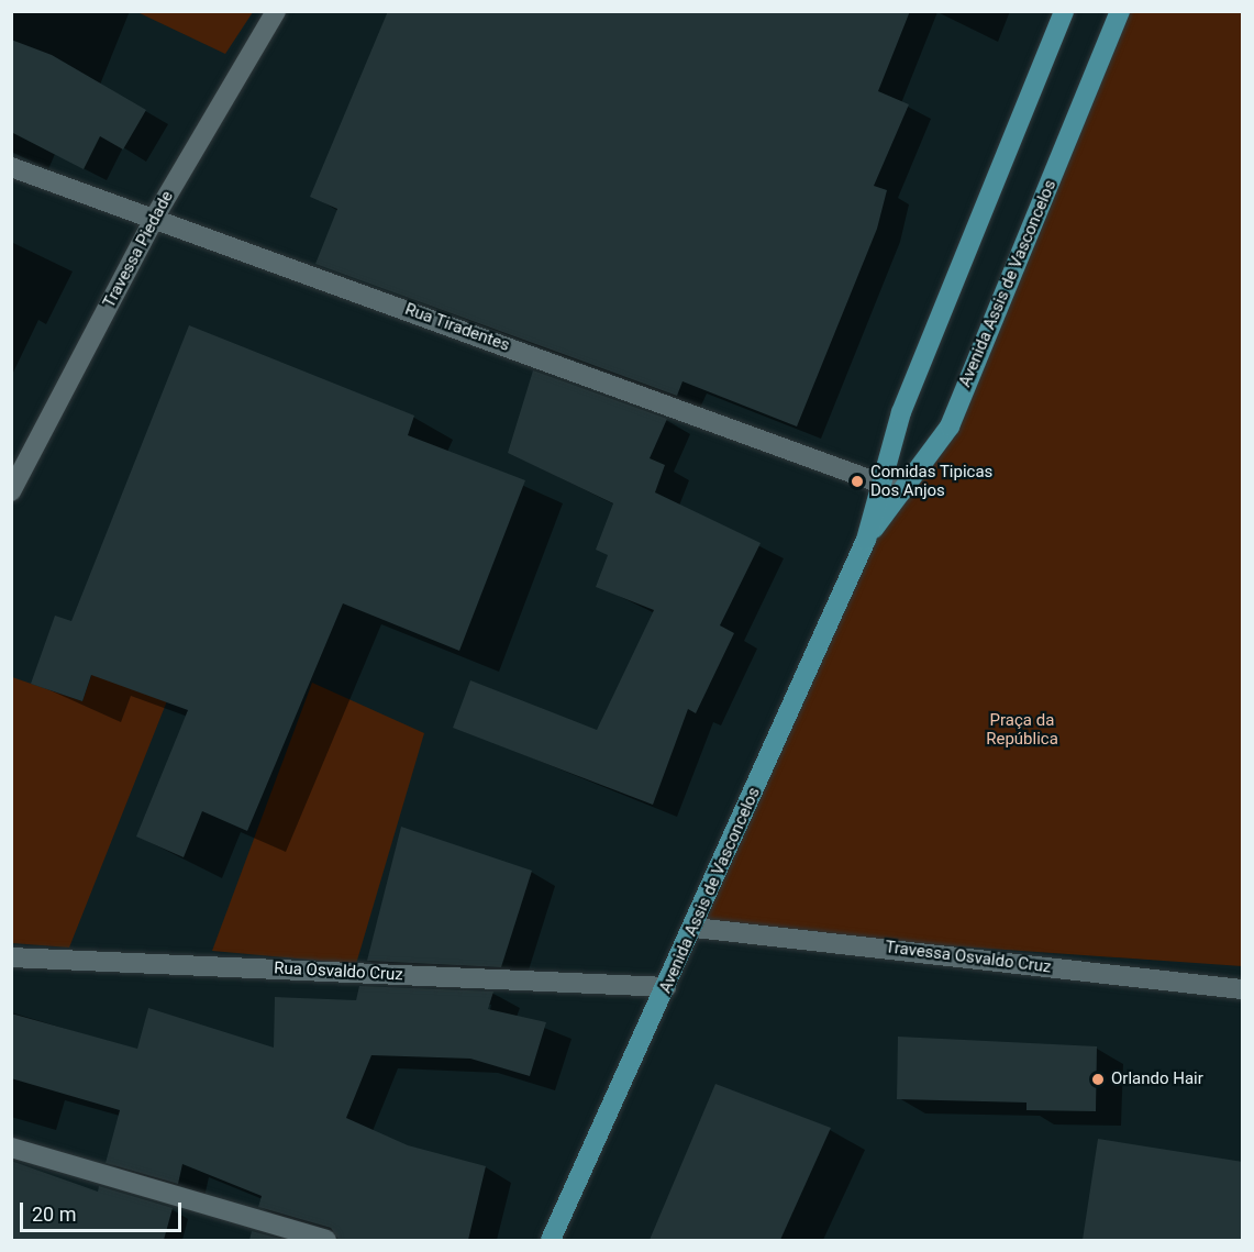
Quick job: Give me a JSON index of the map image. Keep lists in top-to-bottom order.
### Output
{
  "streets": {
    "main road": ["Avenida Assis de Vasconcelos"],
    "street": [
      "Travessa Piedade",
      "Rua Tiradentes",
      "Travessa Osvaldo Cruz",
      "Rua Osvaldo Cruz"
    ]
  },
  "crossings": [
    ["Travessa Piedade", "Rua Tiradentes"],
    ["Avenida Assis de Vasconcelos", "Rua Tiradentes"],
    ["Avenida Assis de Vasconcelos", "Travessa Osvaldo Cruz"],
    ["Avenida Assis de Vasconcelos", "Rua Osvaldo Cruz"]
  ],
  "parks": ["Praça da República"],
  "places": ["Comidas Tipicas Dos Anjos", "Orlando Hair"],
  "scale_bar": "20 m"
}
